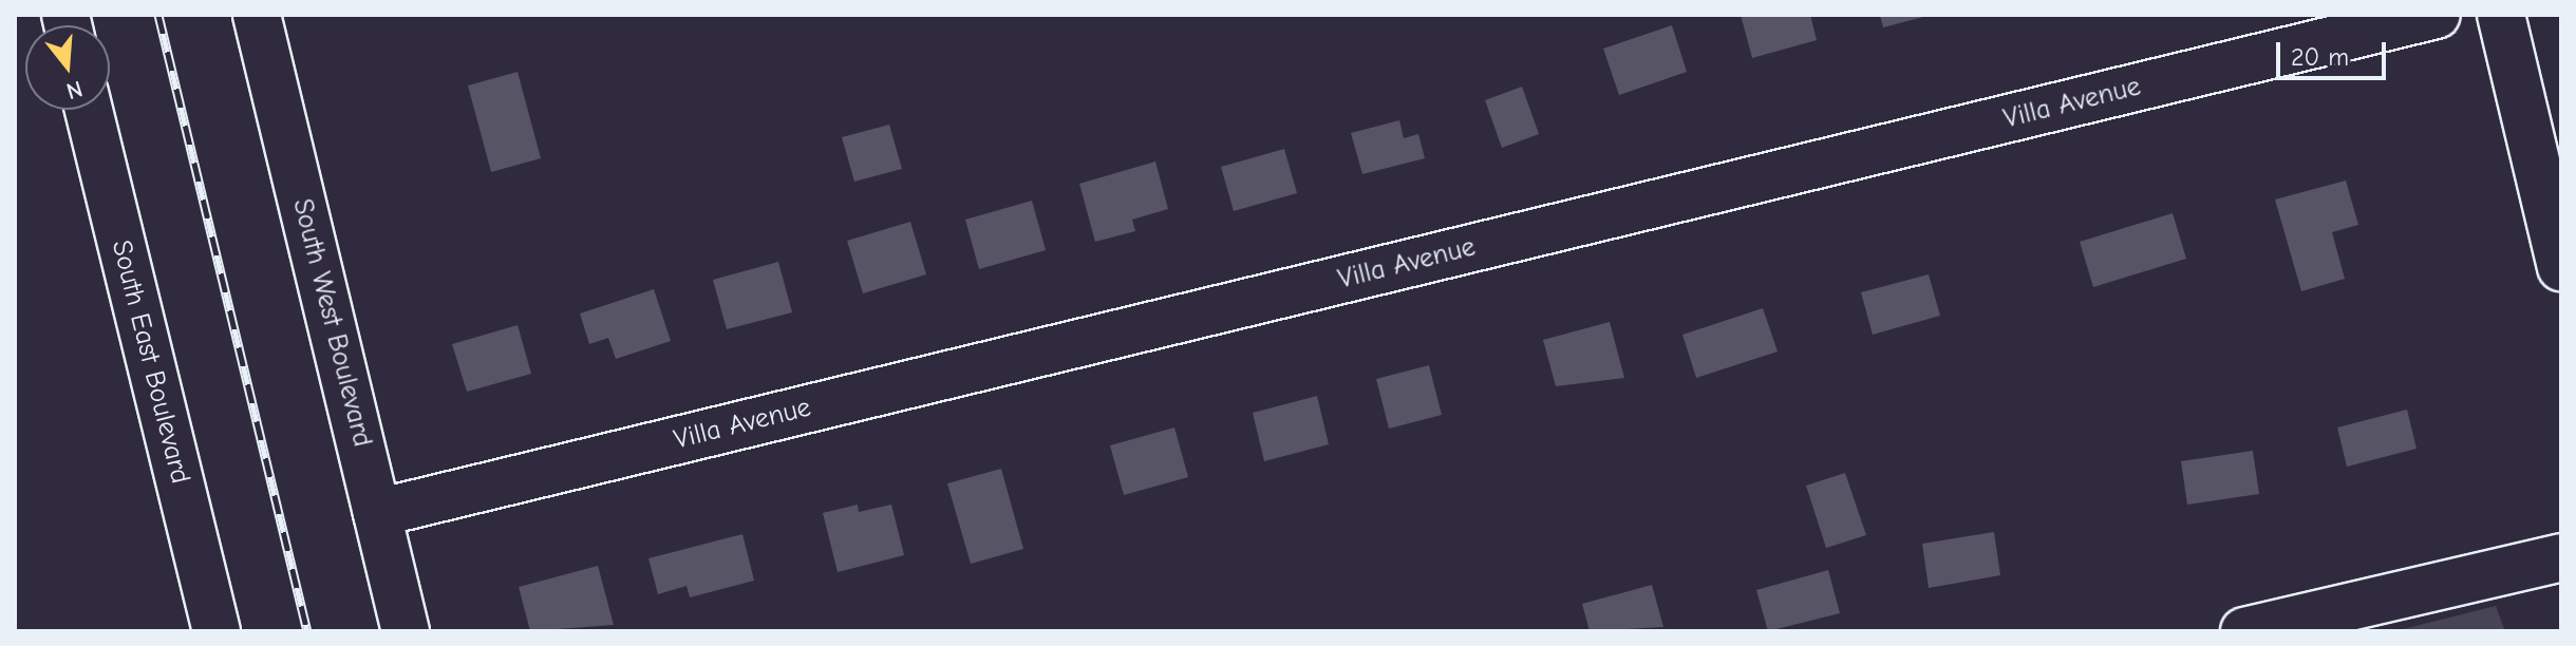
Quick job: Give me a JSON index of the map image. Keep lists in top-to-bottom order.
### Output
{
  "streets": {
    "street": ["Villa Avenue", "South West Boulevard", "South East Boulevard"]
  },
  "crossings": [
    ["Villa Avenue", "South West Boulevard"]
  ],
  "scale_bar": "20 m",
  "north": "bottom"
}
